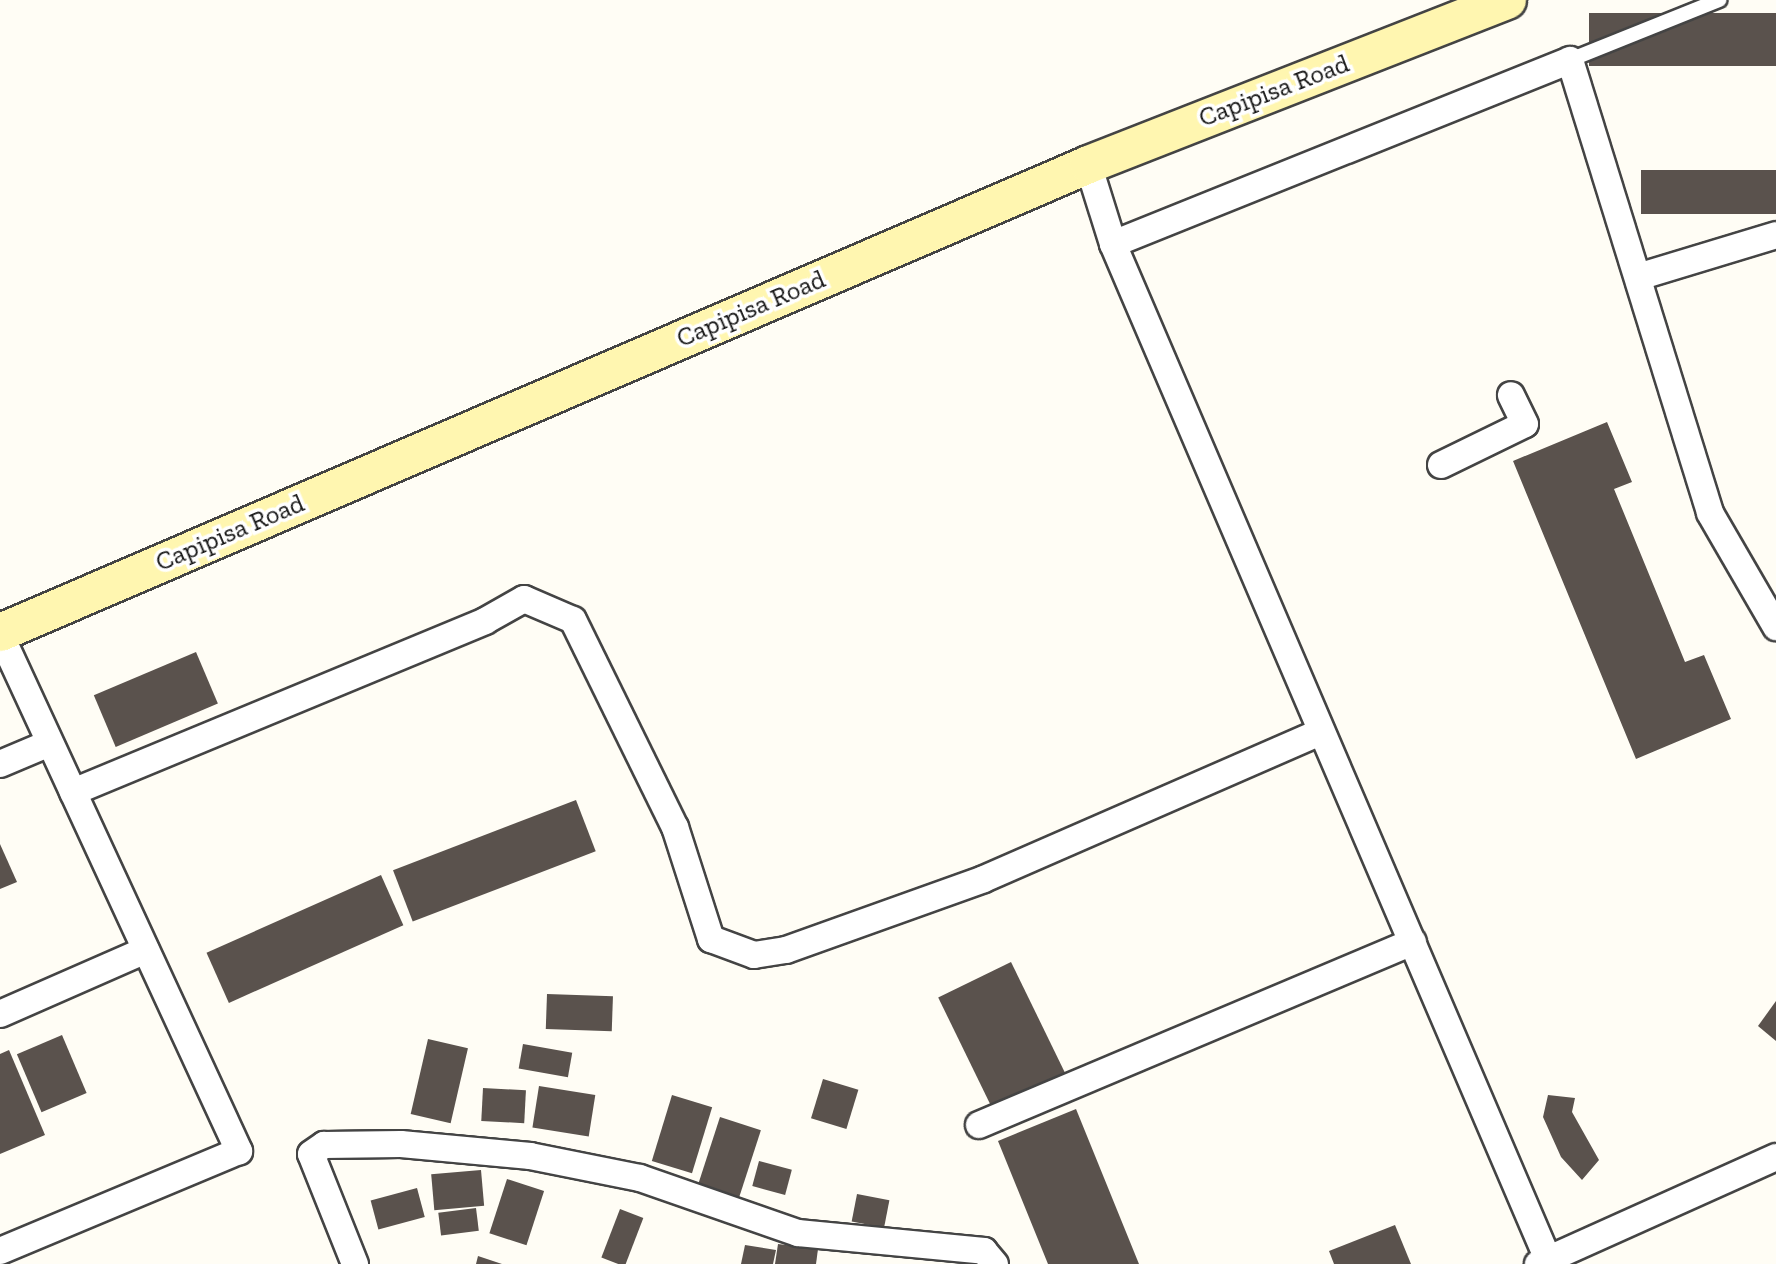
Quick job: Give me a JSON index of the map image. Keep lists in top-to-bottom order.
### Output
{
  "streets": {
    "main road": ["Capipisa Road"]
  }
}
